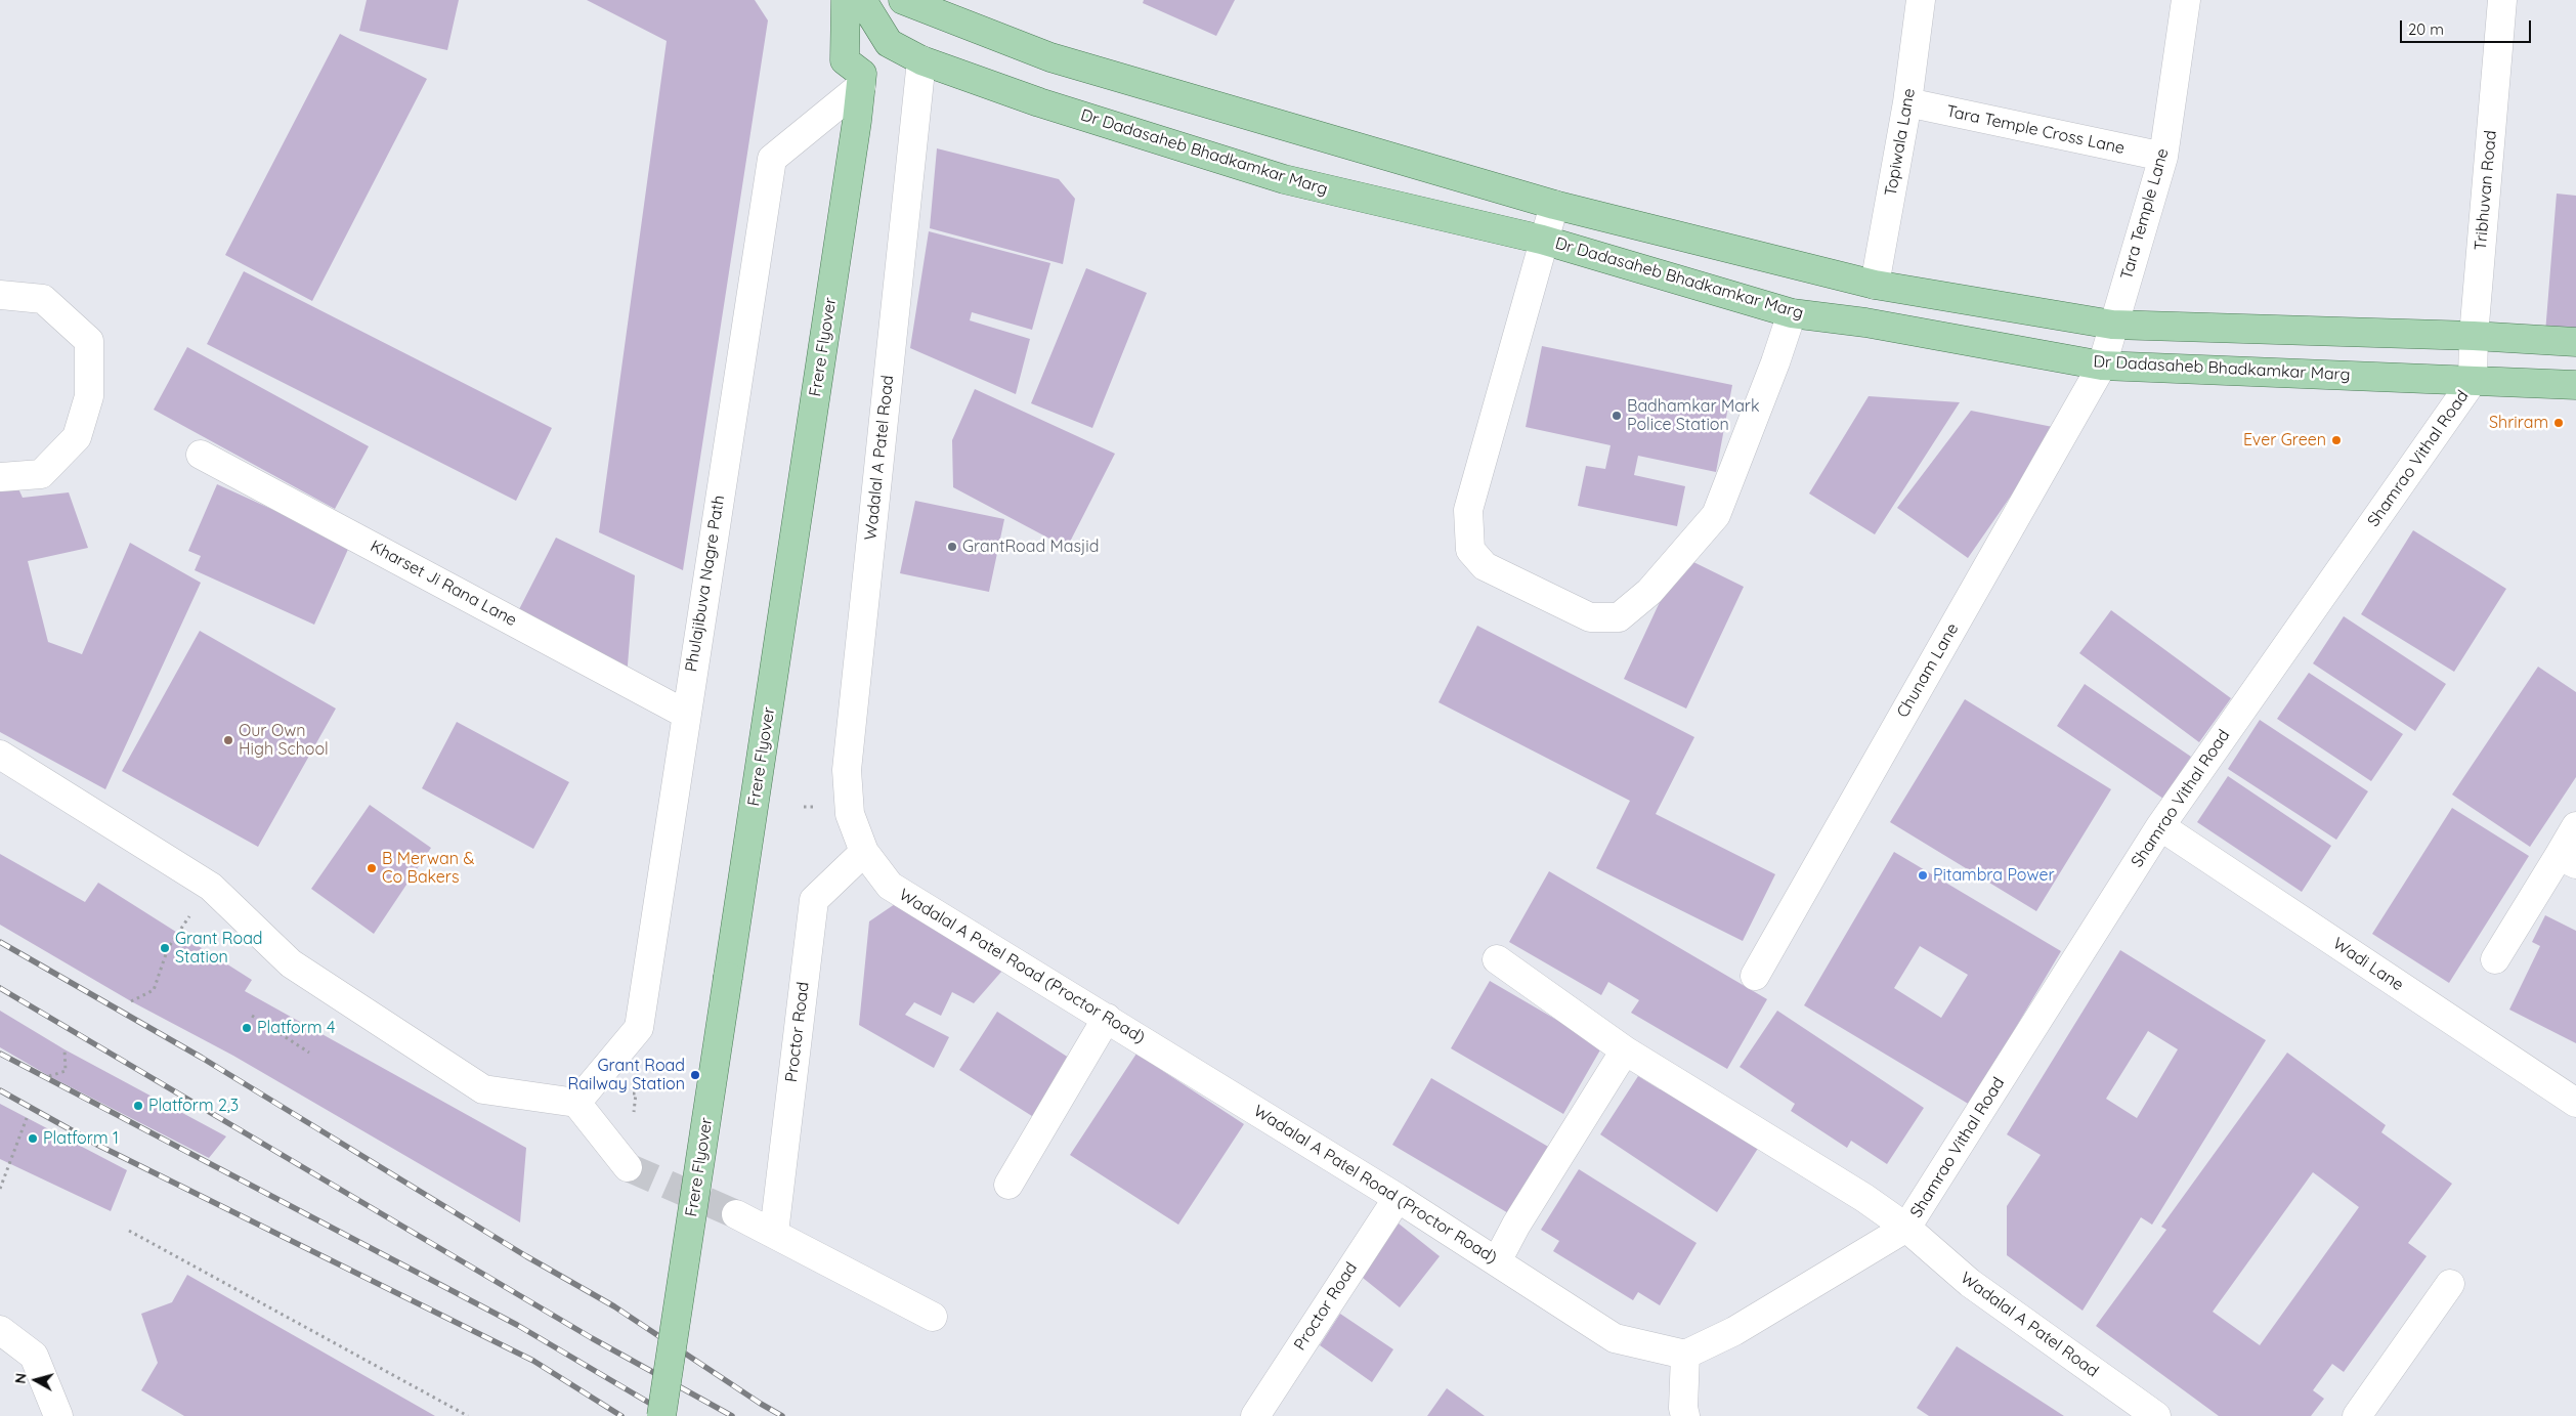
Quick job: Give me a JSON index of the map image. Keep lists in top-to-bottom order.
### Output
{
  "streets": {
    "main road": ["Dr Dadasaheb Bhadkamkar Marg", "Frere Flyover"],
    "street": [
      "Tara Temple Cross Lane",
      "Topiwala Lane",
      "Tribhuvan Road",
      "Tara Temple Lane",
      "Wadalal A Patel Road",
      "Shamrao Vithal Road",
      "Kharset Ji Rana Lane",
      "Phulajibuva Nagre Path",
      "Chunam Lane",
      "Wadi Lane",
      "Wadalal A Patel Road (Proctor Road)",
      "Proctor Road"
    ]
  },
  "crossings": [
    ["Tara Temple Cross Lane", "Topiwala Lane"],
    ["Tara Temple Cross Lane", "Tara Temple Lane"],
    ["Dr Dadasaheb Bhadkamkar Marg", "Tribhuvan Road"],
    ["Dr Dadasaheb Bhadkamkar Marg", "Tara Temple Lane"],
    ["Dr Dadasaheb Bhadkamkar Marg", "Wadalal A Patel Road"],
    ["Dr Dadasaheb Bhadkamkar Marg", "Shamrao Vithal Road"],
    ["Dr Dadasaheb Bhadkamkar Marg", "Chunam Lane"],
    ["Tribhuvan Road", "Shamrao Vithal Road"],
    ["Tara Temple Lane", "Chunam Lane"],
    ["Frere Flyover", "Phulajibuva Nagre Path"],
    ["Wadalal A Patel Road", "Shamrao Vithal Road"],
    ["Wadalal A Patel Road", "Wadalal A Patel Road (Proctor Road)"],
    ["Wadalal A Patel Road", "Proctor Road"],
    ["Shamrao Vithal Road", "Wadi Lane"],
    ["Kharset Ji Rana Lane", "Phulajibuva Nagre Path"],
    ["Wadalal A Patel Road (Proctor Road)", "Proctor Road"]
  ],
  "places": [
    "Badhamkar Mark Police Station",
    "Shriram",
    "Ever Green",
    "GrantRoad Masjid",
    "Our Own High School",
    "B Merwan & Co Bakers",
    "Pitambra Power",
    "Grant Road Station",
    "Platform 4",
    "Grant Road Railway Station",
    "Platform 2,3",
    "Platform 1"
  ],
  "scale_bar": "20 m",
  "north": "left"
}
